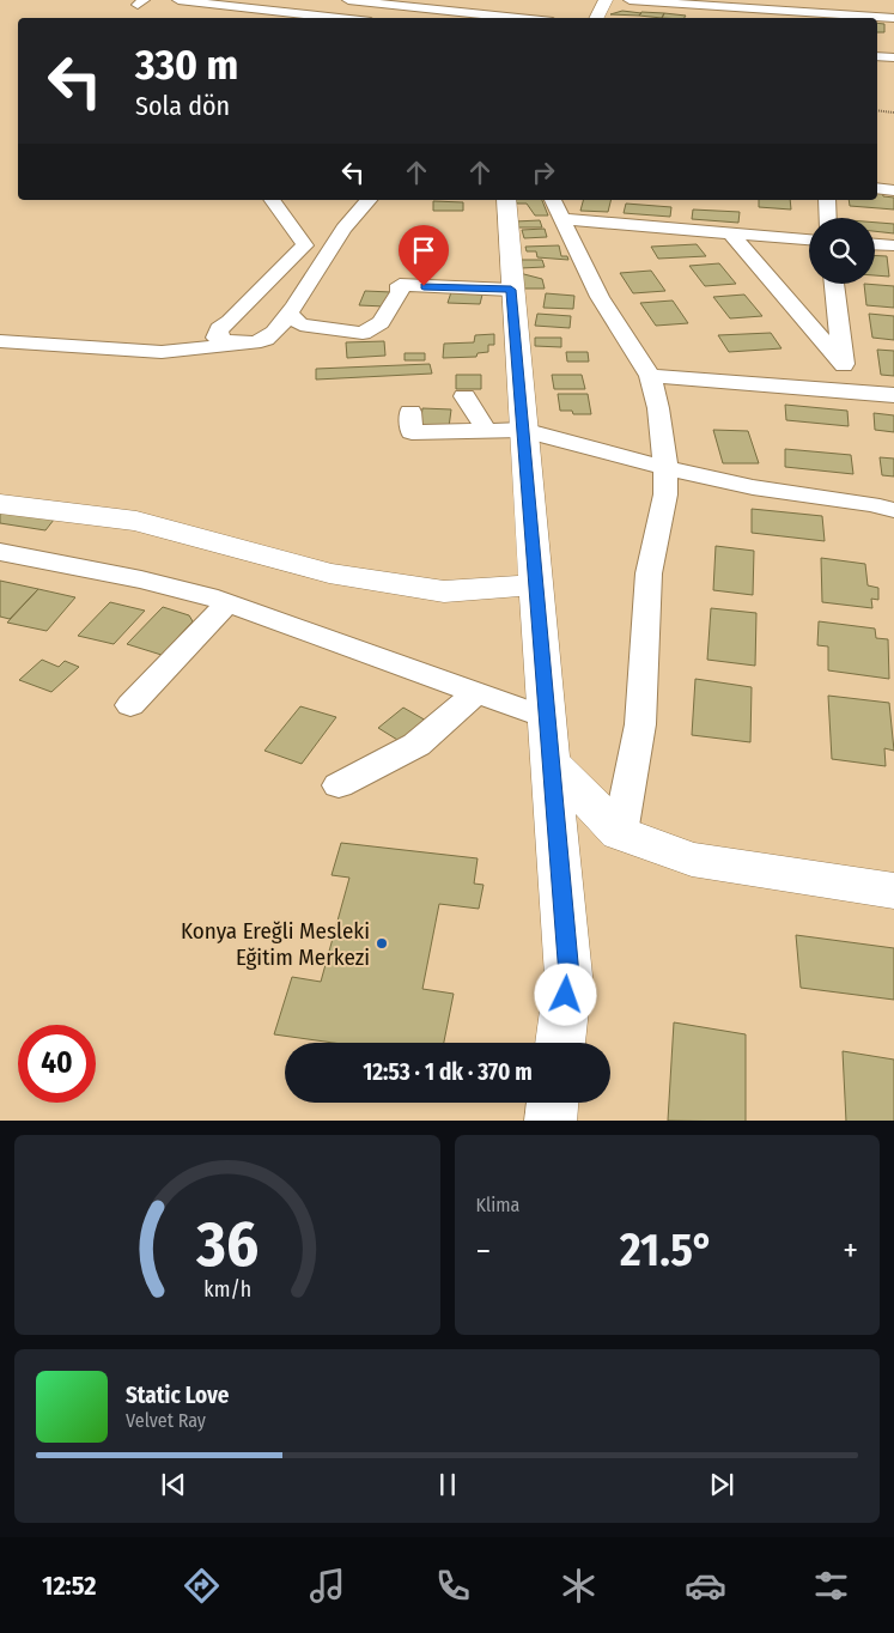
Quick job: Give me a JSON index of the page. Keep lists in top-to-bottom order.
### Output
{
  "places": ["Konya Ereğli Mesleki Eğitim Merkezi"],
  "page": {
    "turn": ["330 m", "Sola dön"],
    "limit": "40",
    "trip": "12:53 · 1 dk · 370 m",
    "tile": "Klima",
    "heat": ["−", "21.5°", "+"],
    "song": ["Static Love", "Velvet Ray"],
    "tabs": "12:52",
    "gauge": ["36", "km/h"]
  }
}
